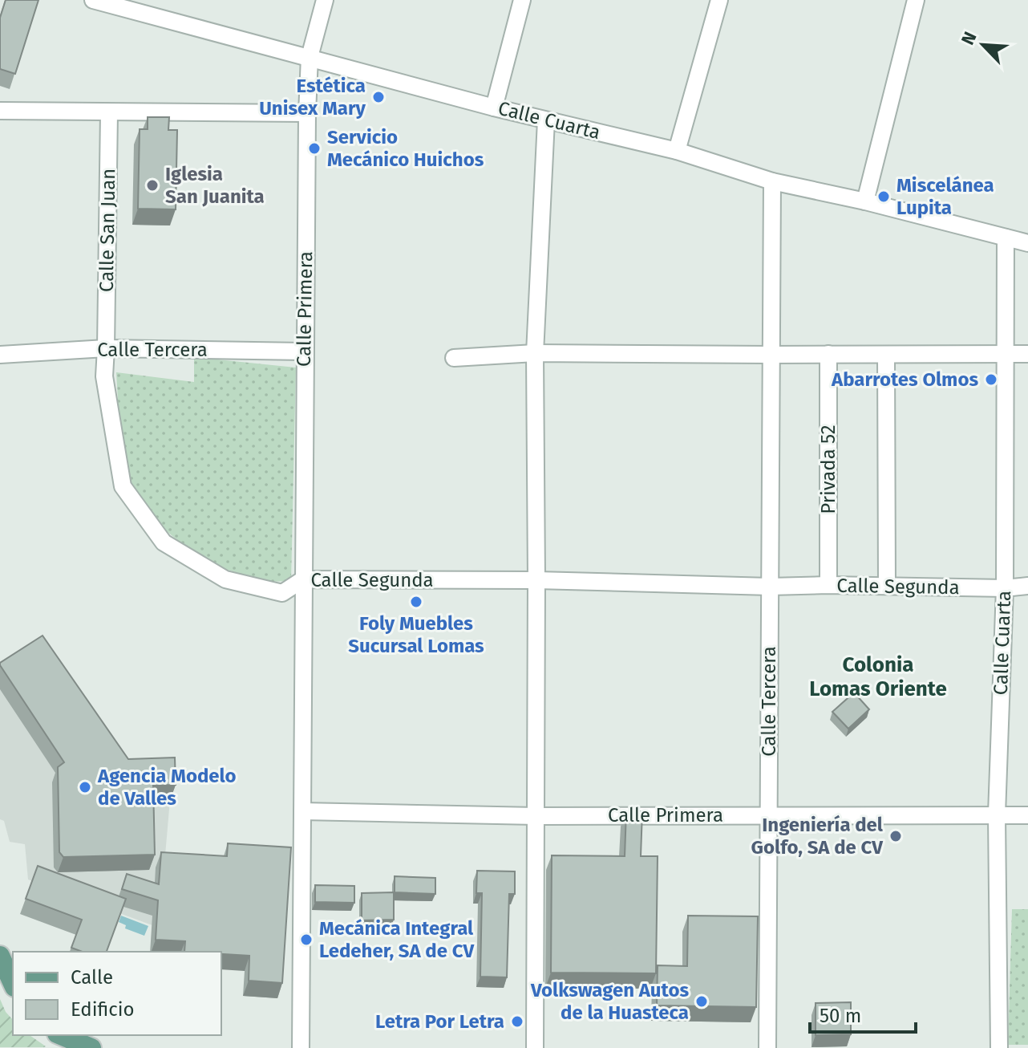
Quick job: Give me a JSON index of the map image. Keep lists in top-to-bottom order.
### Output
{
  "streets": {
    "street": [
      "Calle Cuarta",
      "Calle San Juan",
      "Calle Primera",
      "Calle Tercera",
      "Privada 52",
      "Calle Segunda"
    ]
  },
  "crossings": [
    ["Calle Cuarta", "Calle Primera"],
    ["Calle Cuarta", "Calle Tercera"],
    ["Calle Cuarta", "Calle Segunda"],
    ["Calle San Juan", "Calle Tercera"],
    ["Calle San Juan", "Calle Segunda"],
    ["Calle Primera", "Calle Tercera"],
    ["Calle Primera", "Calle Segunda"],
    ["Calle Tercera", "Calle Segunda"],
    ["Privada 52", "Calle Segunda"]
  ],
  "districts": ["Colonia Lomas Oriente"],
  "places": [
    "Estética Unisex Mary",
    "Servicio Mecánico Huichos",
    "Iglesia San Juanita",
    "Miscelánea Lupita",
    "Abarrotes Olmos",
    "Foly Muebles Sucursal Lomas",
    "Agencia Modelo de Valles",
    "Ingeniería del Golfo, SA de CV",
    "Mecánica Integral Ledeher, SA de CV",
    "Volkswagen Autos de la Huasteca",
    "Letra Por Letra"
  ],
  "legend": ["Calle", "Edificio"],
  "scale_bar": "50 m",
  "north": "top left"
}
